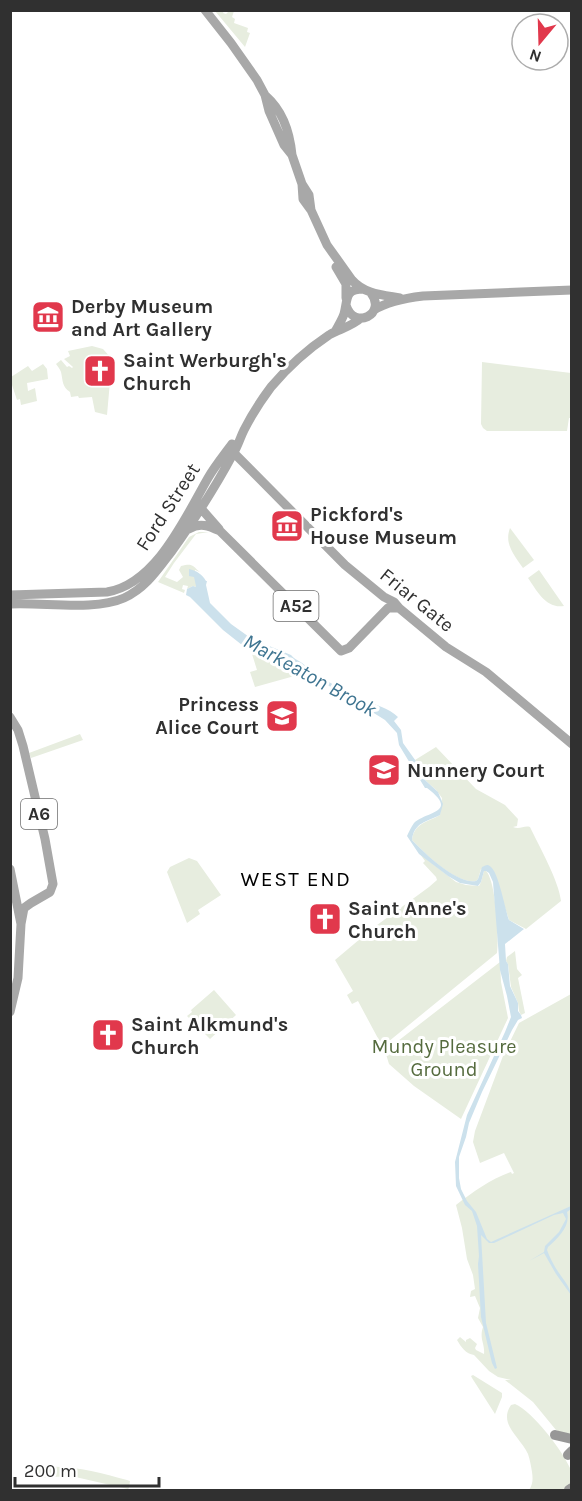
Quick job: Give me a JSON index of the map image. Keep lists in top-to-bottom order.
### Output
{
  "streets": {
    "main road": [
      "Ford Street",
      "Friar Gate",
      "A52",
      "A6"
    ]
  },
  "crossings": [
    ["Ford Street", "Friar Gate"]
  ],
  "districts": ["WEST END"],
  "water": ["Markeaton Brook"],
  "parks": ["Mundy Pleasure Ground"],
  "places": {
    "museum": ["Derby Museum and Art Gallery", "Pickford's House Museum"],
    "church": ["Saint Werburgh's Church", "Saint Anne's Church", "Saint Alkmund's Church"],
    "school or university": ["Princess Alice Court", "Nunnery Court"]
  },
  "scale_bar": "200 m",
  "north": "bottom"
}
